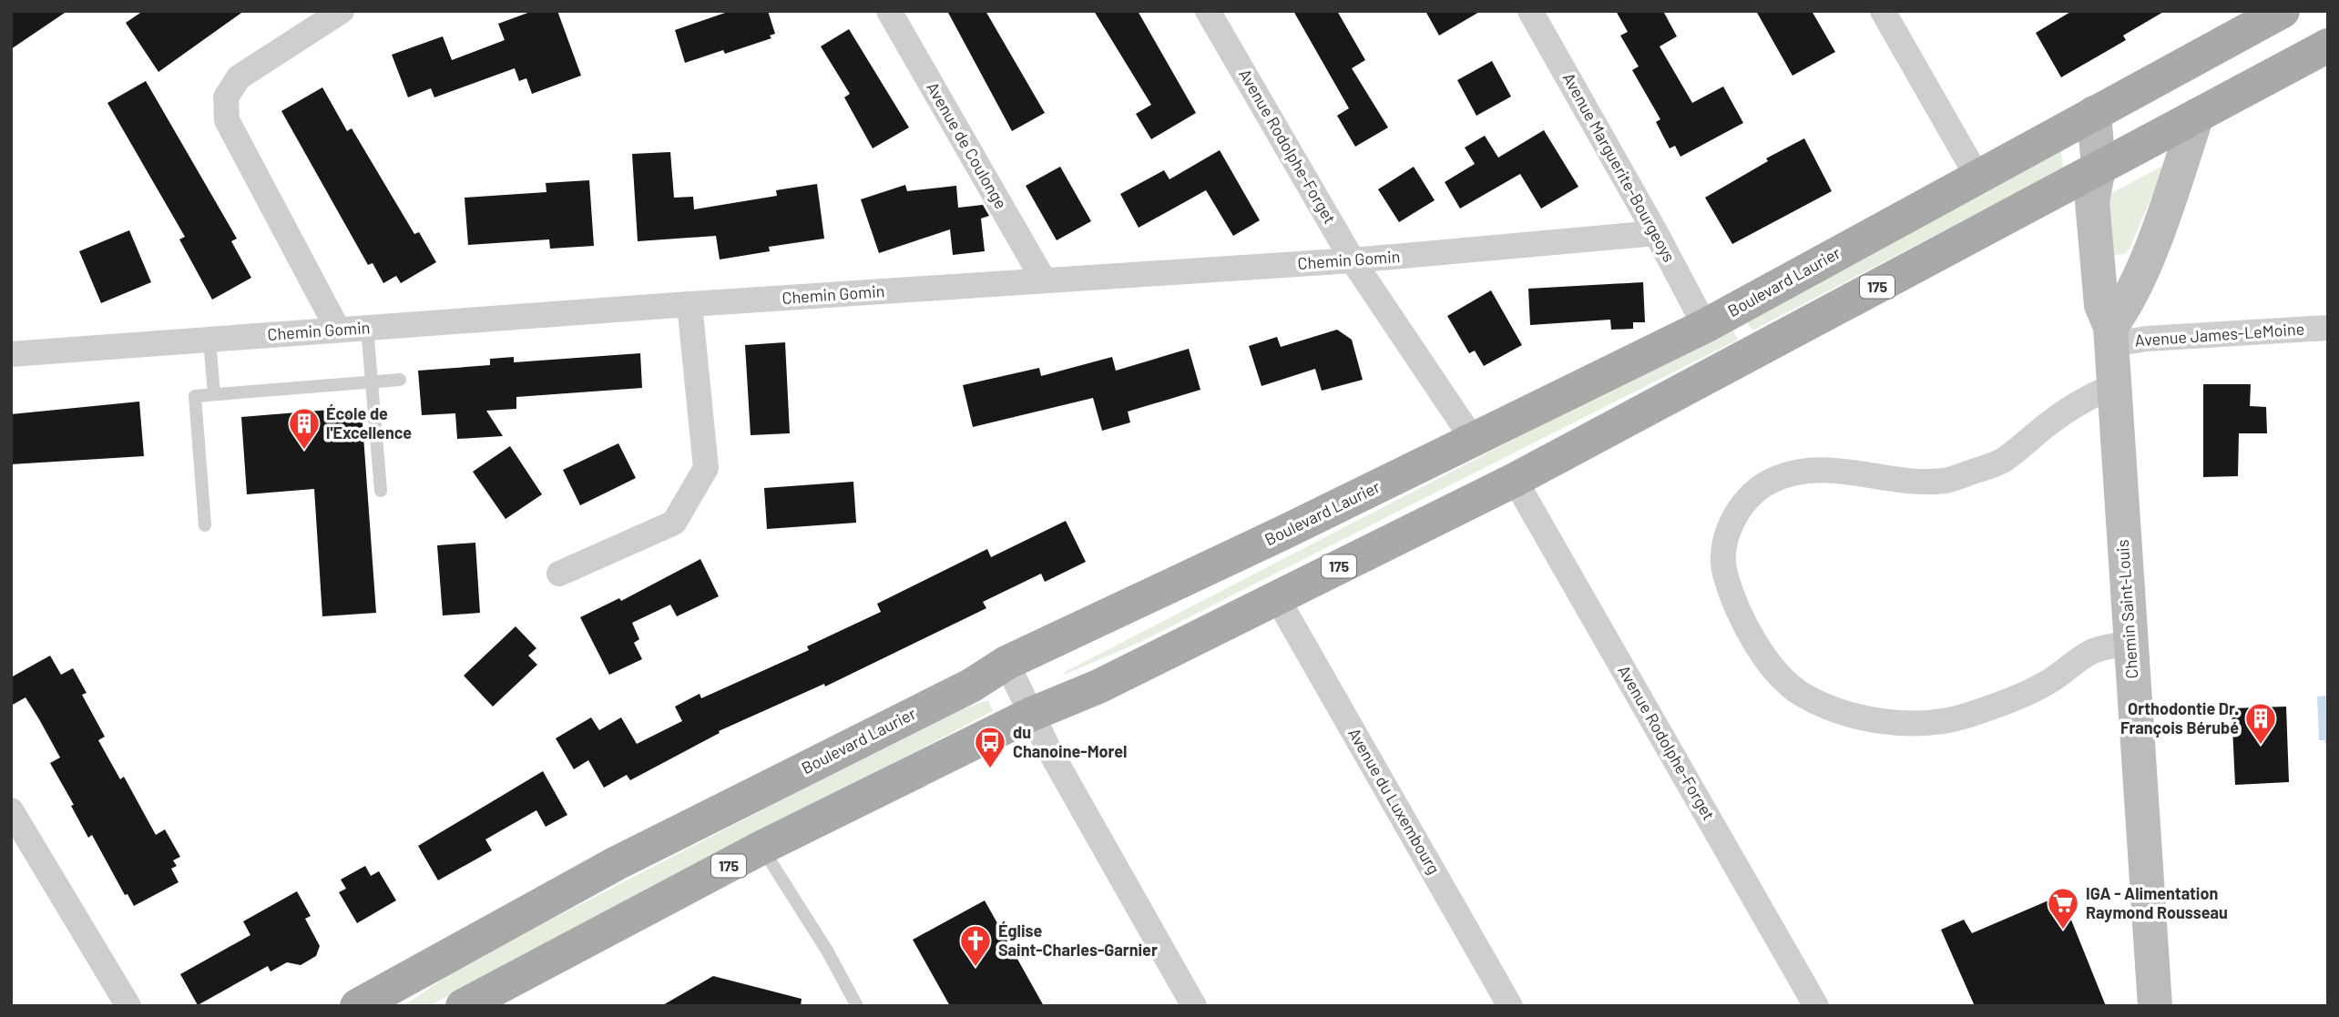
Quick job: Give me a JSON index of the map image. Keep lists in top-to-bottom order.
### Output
{
  "streets": {
    "main road": ["Boulevard Laurier", "175"],
    "street": [
      "Avenue de Coulonge",
      "Avenue Rodolphe-Forget",
      "Avenue Marguerite-Bourgeoys",
      "Chemin Gomin",
      "Avenue James-LeMoine",
      "Chemin Saint-Louis",
      "Avenue du Luxembourg"
    ]
  },
  "crossings": [
    ["Avenue de Coulonge", "Chemin Gomin"],
    ["Avenue Rodolphe-Forget", "Chemin Gomin"],
    ["Avenue Rodolphe-Forget", "Boulevard Laurier"],
    ["Avenue Rodolphe-Forget", "175"],
    ["Avenue Marguerite-Bourgeoys", "Chemin Gomin"],
    ["Avenue Marguerite-Bourgeoys", "Boulevard Laurier"],
    ["Boulevard Laurier", "Chemin Saint-Louis"],
    ["175", "Chemin Saint-Louis"],
    ["175", "Avenue du Luxembourg"],
    ["Avenue James-LeMoine", "Chemin Saint-Louis"]
  ],
  "places": {
    "building": ["École de l'Excellence", "Orthodontie Dr. François Bérubé"],
    "bus stop": ["du Chanoine-Morel"],
    "supermarket": ["IGA - Alimentation Raymond Rousseau"],
    "church": ["Église Saint-Charles-Garnier"]
  }
}
